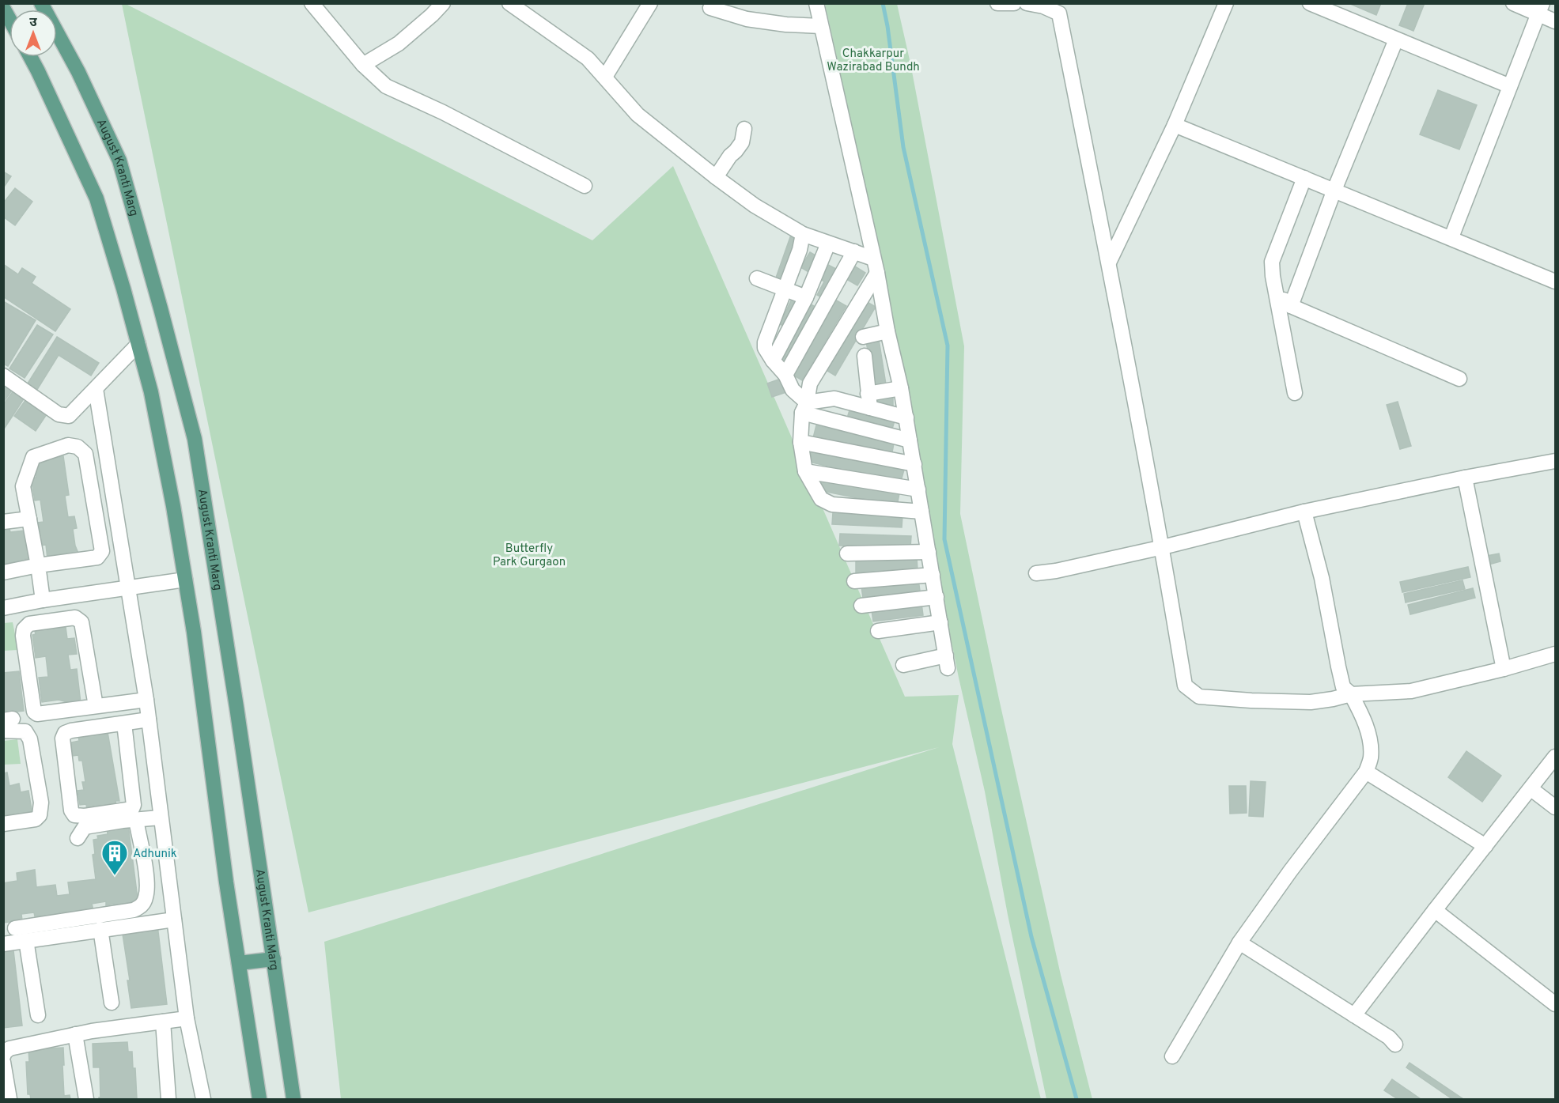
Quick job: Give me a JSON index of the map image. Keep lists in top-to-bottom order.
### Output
{
  "streets": {
    "main road": ["August Kranti Marg"]
  },
  "parks": ["Chakkarpur Wazirabad Bundh", "Butterfly Park Gurgaon"],
  "places": {
    "building": ["Adhunik"]
  },
  "north": "top"
}
